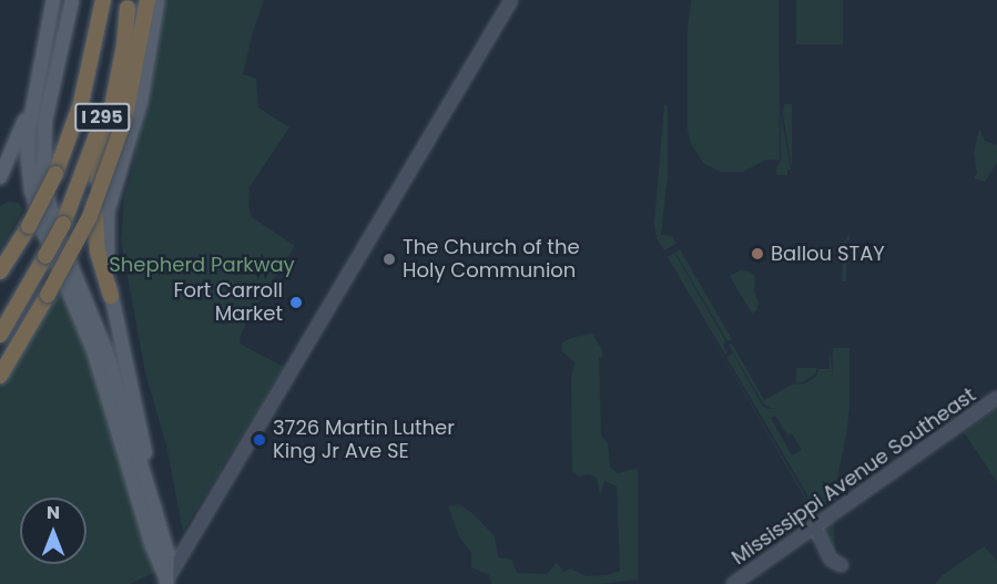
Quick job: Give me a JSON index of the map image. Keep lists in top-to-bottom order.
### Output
{
  "streets": {
    "highway": ["I 295"],
    "main road": ["Mississippi Avenue Southeast"]
  },
  "parks": ["Shepherd Parkway"],
  "places": [
    "Ballou STAY",
    "The Church of the Holy Communion",
    "Fort Carroll Market",
    "3726 Martin Luther King Jr Ave SE"
  ],
  "north": "top"
}
